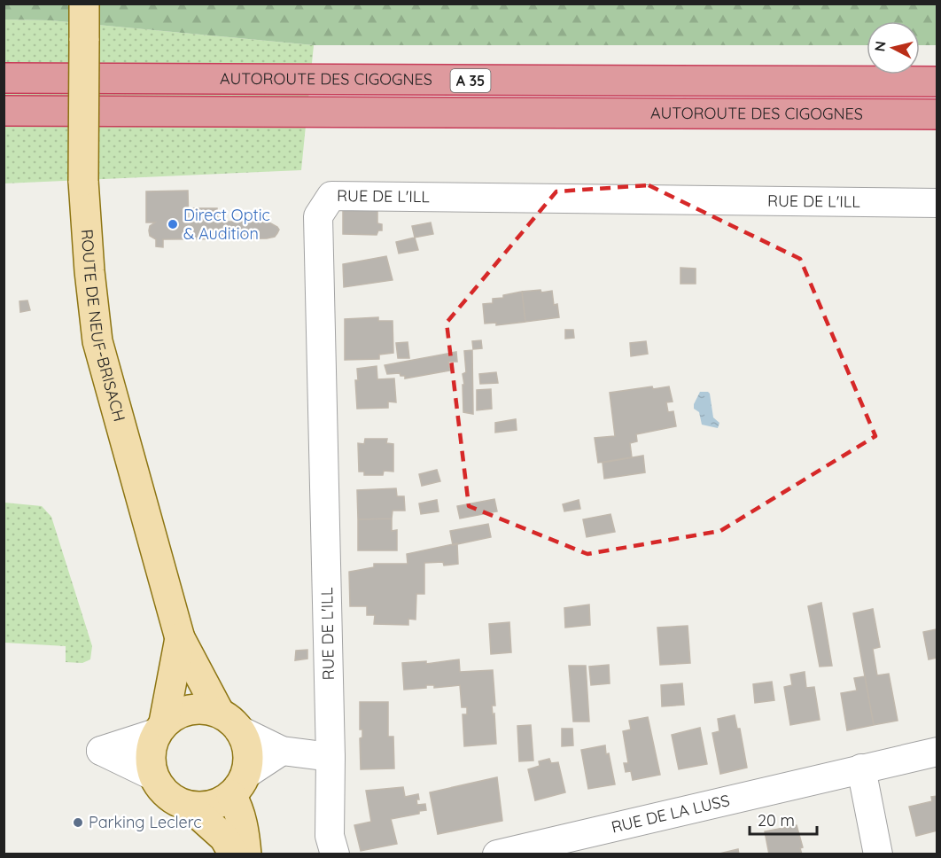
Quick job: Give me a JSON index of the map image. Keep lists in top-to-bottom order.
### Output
{
  "streets": {
    "highway": ["AUTOROUTE DES CIGOGNES", "A 35"],
    "main road": ["ROUTE DE NEUF-BRISACH"],
    "street": ["RUE DE L'ILL", "RUE DE LA LUSS"]
  },
  "places": ["Direct Optic & Audition", "Parking Leclerc"],
  "scale_bar": "20 m",
  "north": "left"
}
